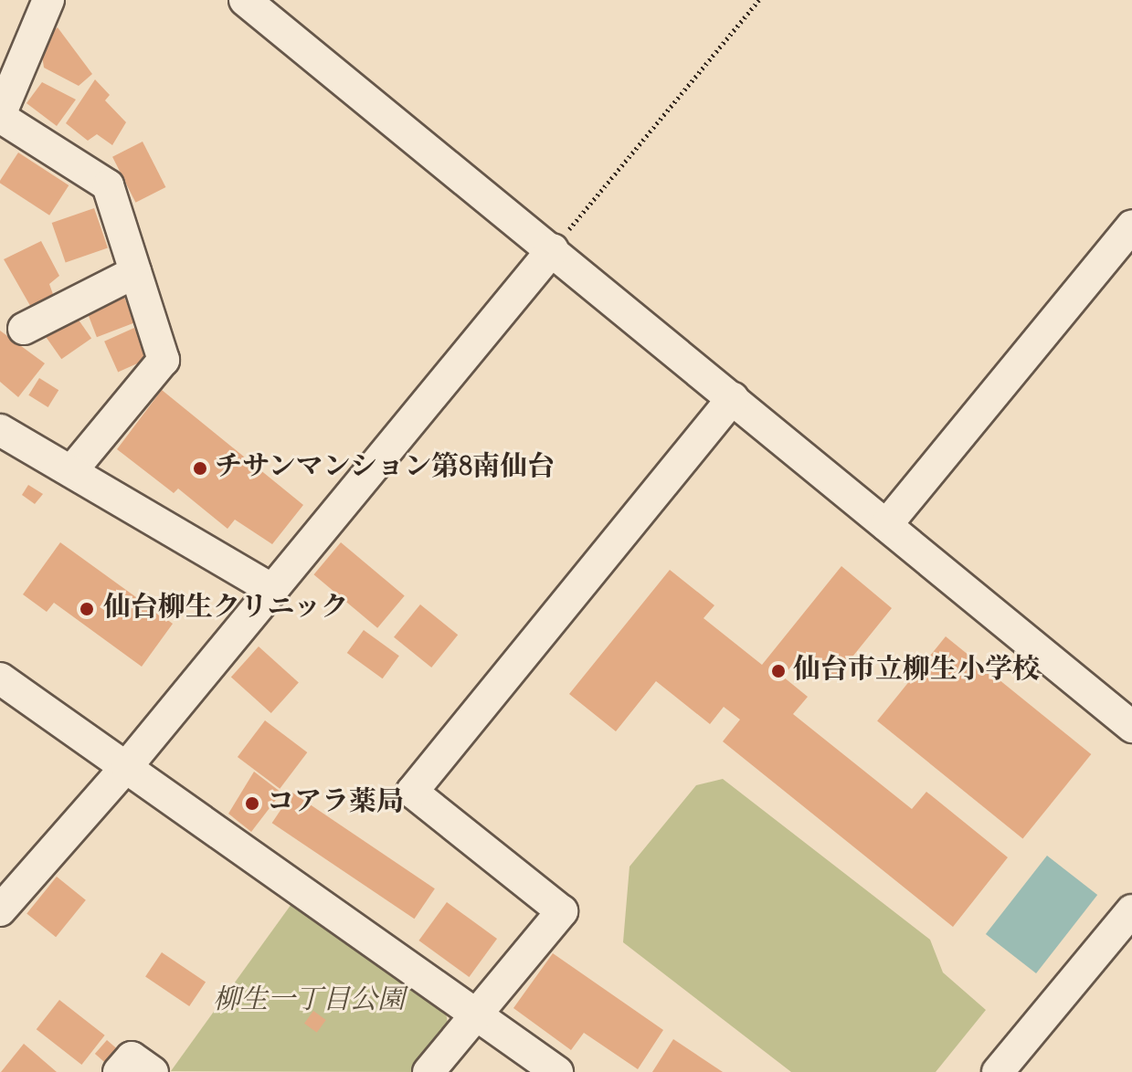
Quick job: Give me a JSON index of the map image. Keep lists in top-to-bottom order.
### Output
{
  "parks": ["柳生一丁目公園"],
  "places": [
    "チサンマンション第8南仙台",
    "仙台柳生クリニック",
    "仙台市立柳生小学校",
    "コアラ薬局"
  ]
}
